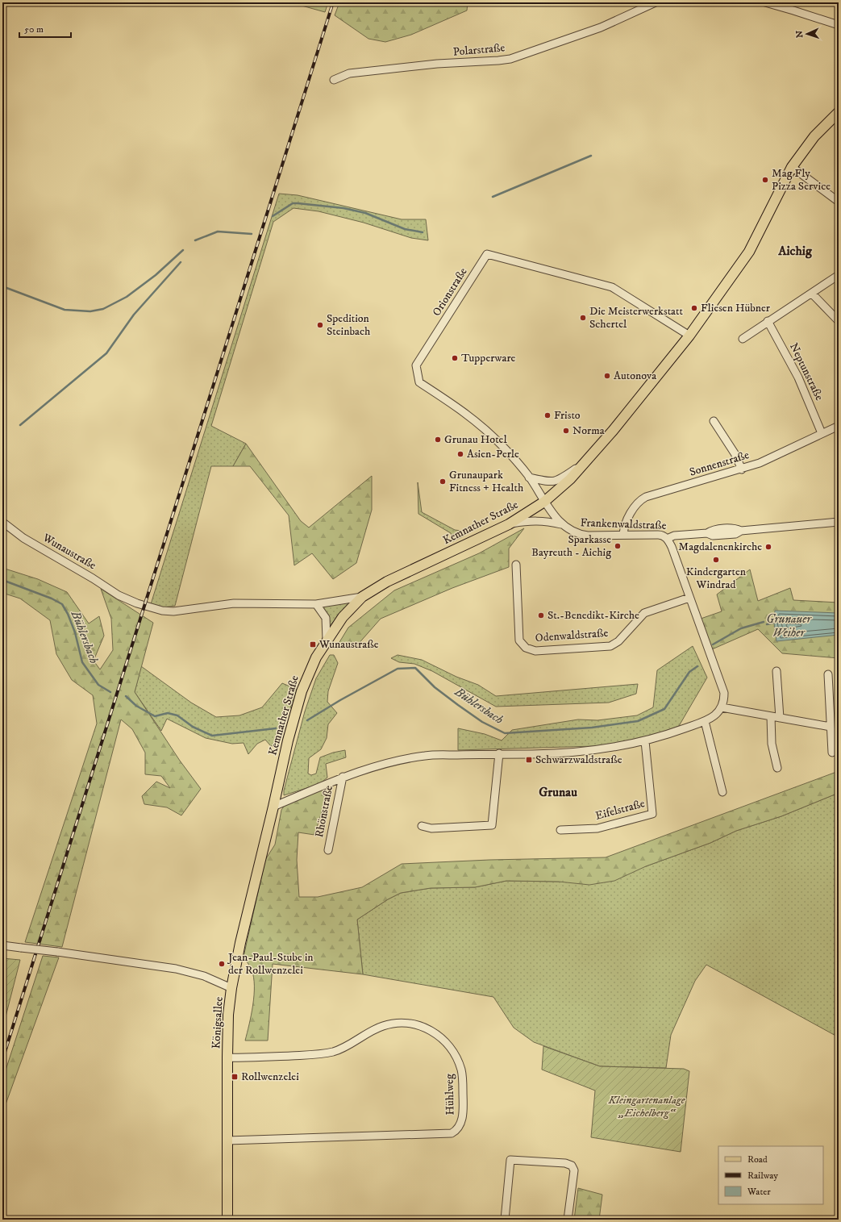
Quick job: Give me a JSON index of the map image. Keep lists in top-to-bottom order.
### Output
{
  "streets": {
    "main road": ["Kemnather Straße", "Königsallee"],
    "street": [
      "Polarstraße",
      "Orionstraße",
      "Neptunstraße",
      "Sonnenstraße",
      "Frankenwaldstraße",
      "Wunaustraße",
      "Odenwaldstraße",
      "Eifelstraße",
      "Rhönstraße",
      "Hühlweg"
    ]
  },
  "crossings": [
    ["Orionstraße", "Kemnather Straße"],
    ["Orionstraße", "Frankenwaldstraße"],
    ["Neptunstraße", "Sonnenstraße"],
    ["Sonnenstraße", "Frankenwaldstraße"],
    ["Kemnather Straße", "Frankenwaldstraße"],
    ["Kemnather Straße", "Wunaustraße"],
    ["Kemnather Straße", "Königsallee"],
    ["Königsallee", "Hühlweg"]
  ],
  "districts": ["Aichig", "Grunau"],
  "water": ["Grunauer Weiher", "Bühlersbach"],
  "parks": ["Kleingartenanlage „Eichelberg“"],
  "places": {
    "other": [
      "Mag Fly Pizza Service",
      "Fliesen Hübner",
      "Die Meisterwerkstatt Schertel",
      "Spedition Steinbach",
      "Tupperware",
      "Autonova",
      "Fristo",
      "Norma",
      "Grunau Hotel",
      "Asien-Perle",
      "Grunaupark Fitness + Health",
      "Sparkasse Bayreuth - Aichig",
      "Magdalenenkirche",
      "Kindergarten Windrad",
      "St.-Benedikt-Kirche",
      "Jean-Paul-Stube in der Rollwenzelei"
    ],
    "transit": ["Wunaustraße", "Schwarzwaldstraße", "Rollwenzelei"]
  },
  "legend": ["Road", "Railway", "Water"],
  "scale_bar": "50 m",
  "north": "left"
}
